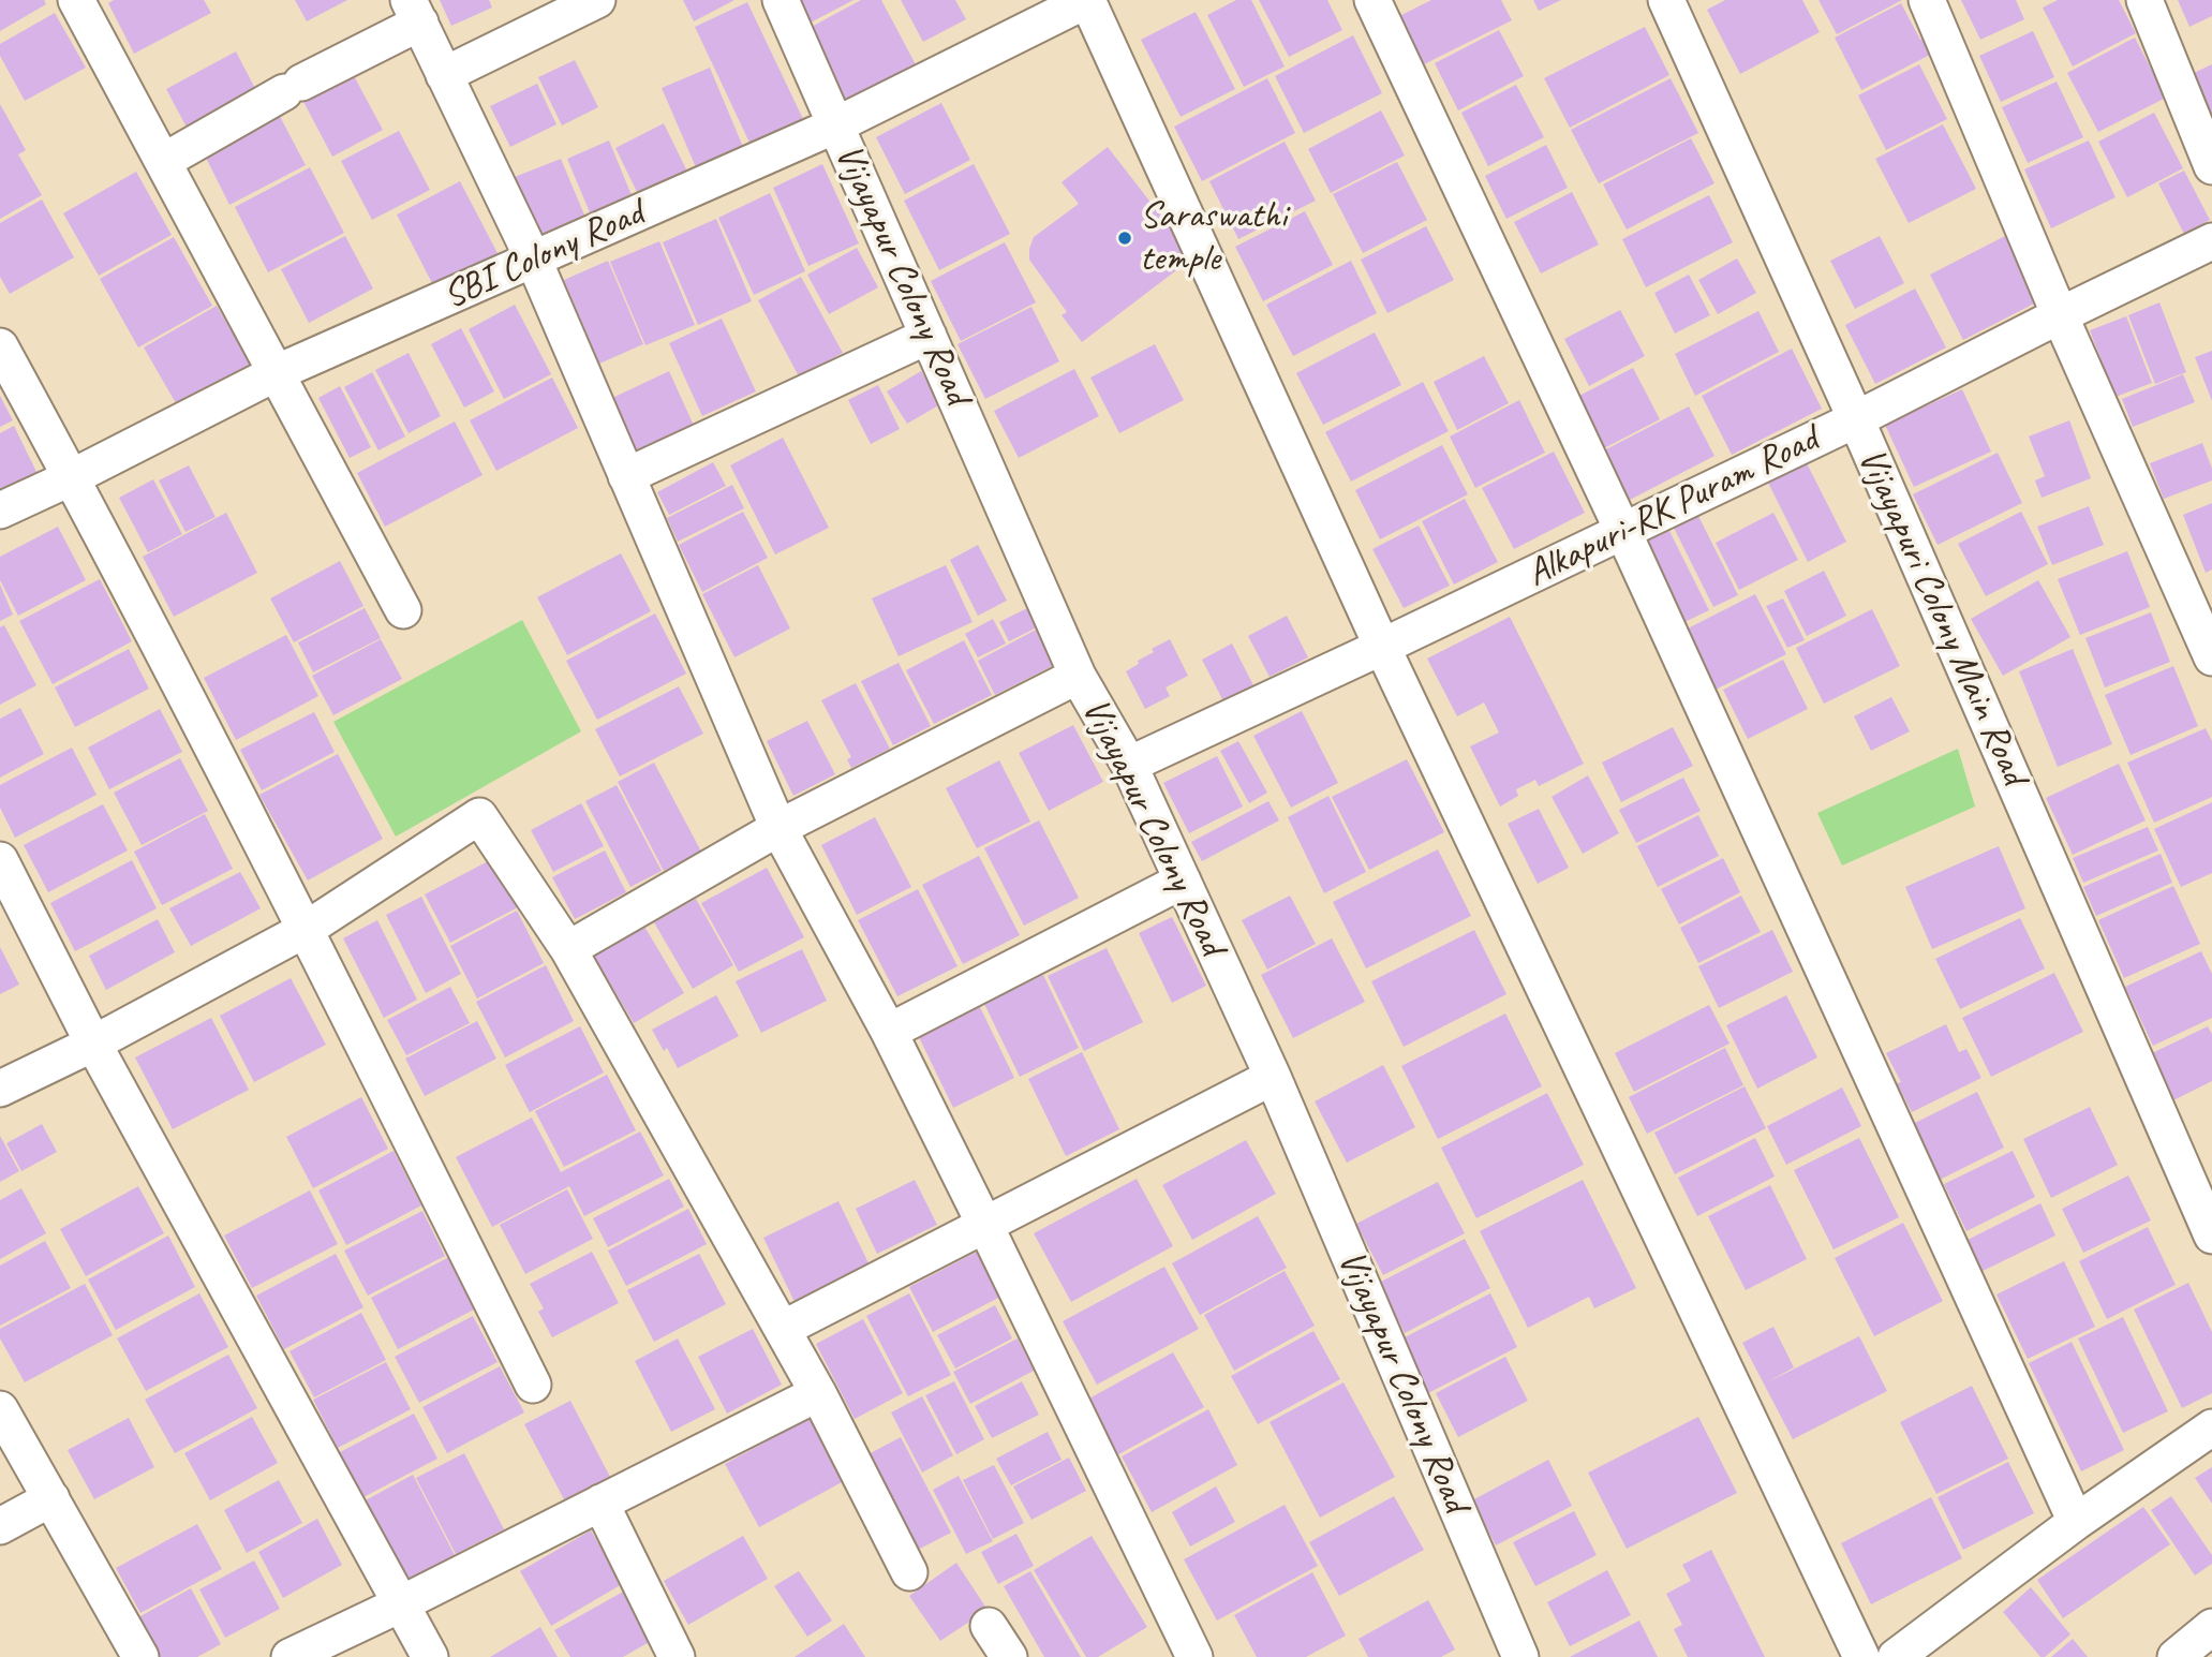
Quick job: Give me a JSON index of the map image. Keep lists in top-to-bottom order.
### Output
{
  "streets": {
    "street": [
      "SBI Colony Road",
      "Vijayapur Colony Road",
      "Alkapuri-RK Puram Road",
      "Vijayapuri Colony Main Road"
    ]
  },
  "crossings": [
    ["SBI Colony Road", "Vijayapur Colony Road"],
    ["Vijayapur Colony Road", "Alkapuri-RK Puram Road"],
    ["Alkapuri-RK Puram Road", "Vijayapuri Colony Main Road"]
  ],
  "places": ["Saraswathi temple"]
}
